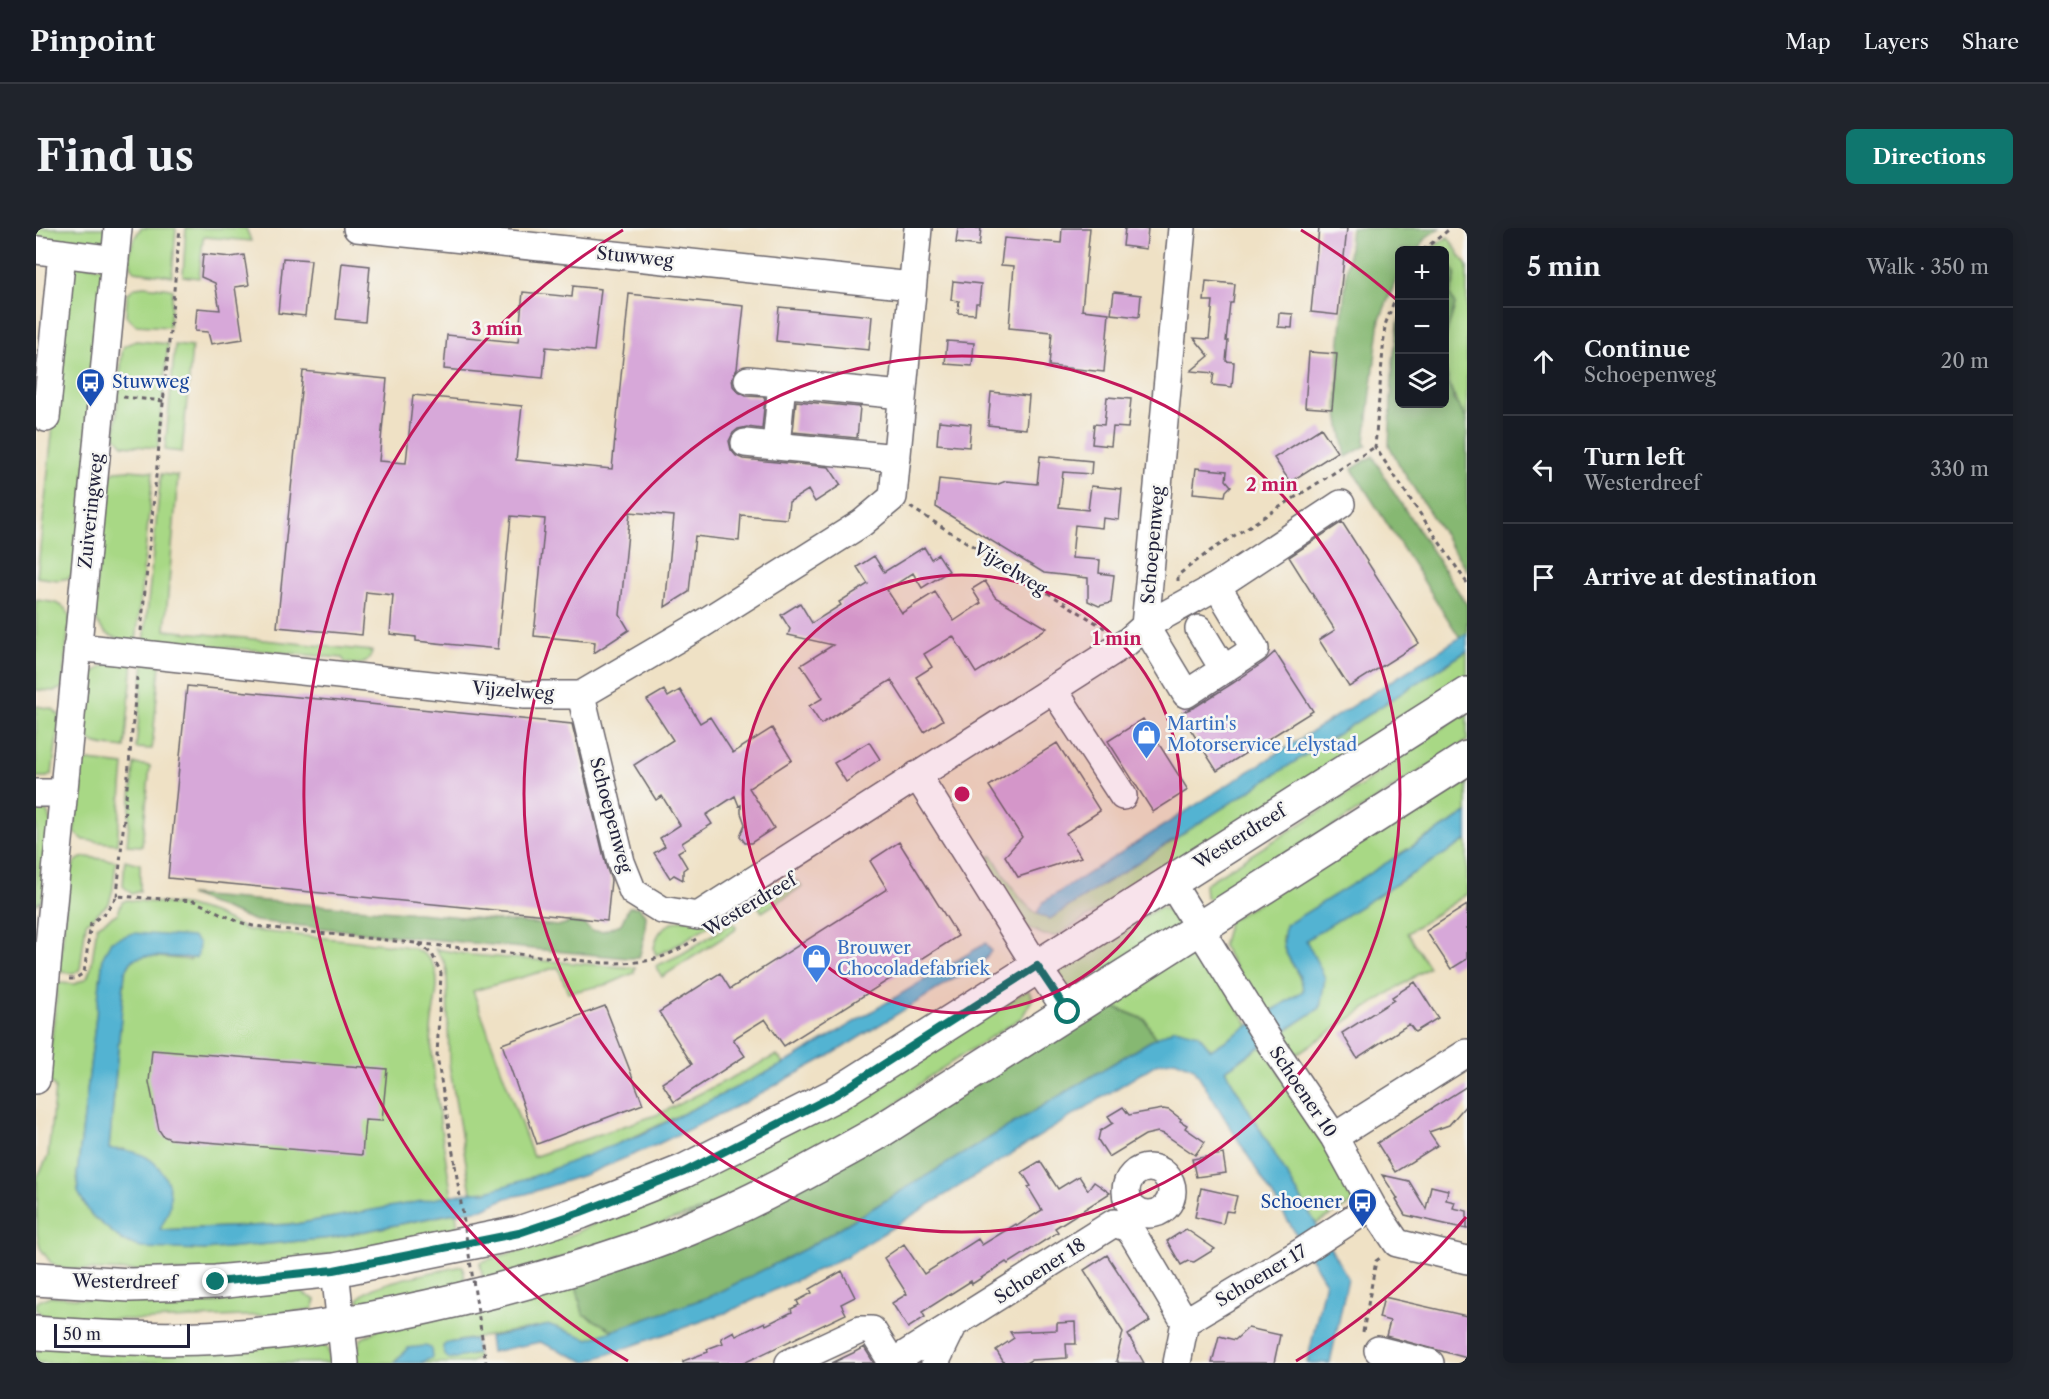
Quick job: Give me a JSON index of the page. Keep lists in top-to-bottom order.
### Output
{
  "streets": {
    "main road": ["Westerdreef"],
    "street": [
      "Stuwweg",
      "Zuiveringweg",
      "Schoepenweg",
      "Vijzelweg",
      "Schoener 10",
      "Schoener 18",
      "Schoener 17"
    ]
  },
  "crossings": [
    ["Zuiveringweg", "Vijzelweg"],
    ["Schoepenweg", "Vijzelweg"],
    ["Westerdreef", "Schoener 10"],
    ["Schoener 10", "Schoener 17"],
    ["Schoener 18", "Schoener 17"]
  ],
  "places": {
    "bus stop": ["Stuwweg", "Schoener"],
    "shop": ["Martin's Motorservice Lelystad", "Brouwer Chocoladefabriek"]
  },
  "scale_bar": "50 m",
  "page": {
    "header": "Pinpoint",
    "nav": ["Map", "Layers", "Share"],
    "buttons": "Directions",
    "title": "Find us",
    "heading": ["5 min", "Walk · 350 m"],
    "map_buttons": ["+", "−"],
    "list": [
      ["Continue", "Schoepenweg", "20 m"],
      ["Turn left", "Westerdreef", "330 m"],
      "Arrive at destination"
    ],
    "scale": "50 m"
  },
  "rings": ["3 min", "2 min", "1 min"]
}
